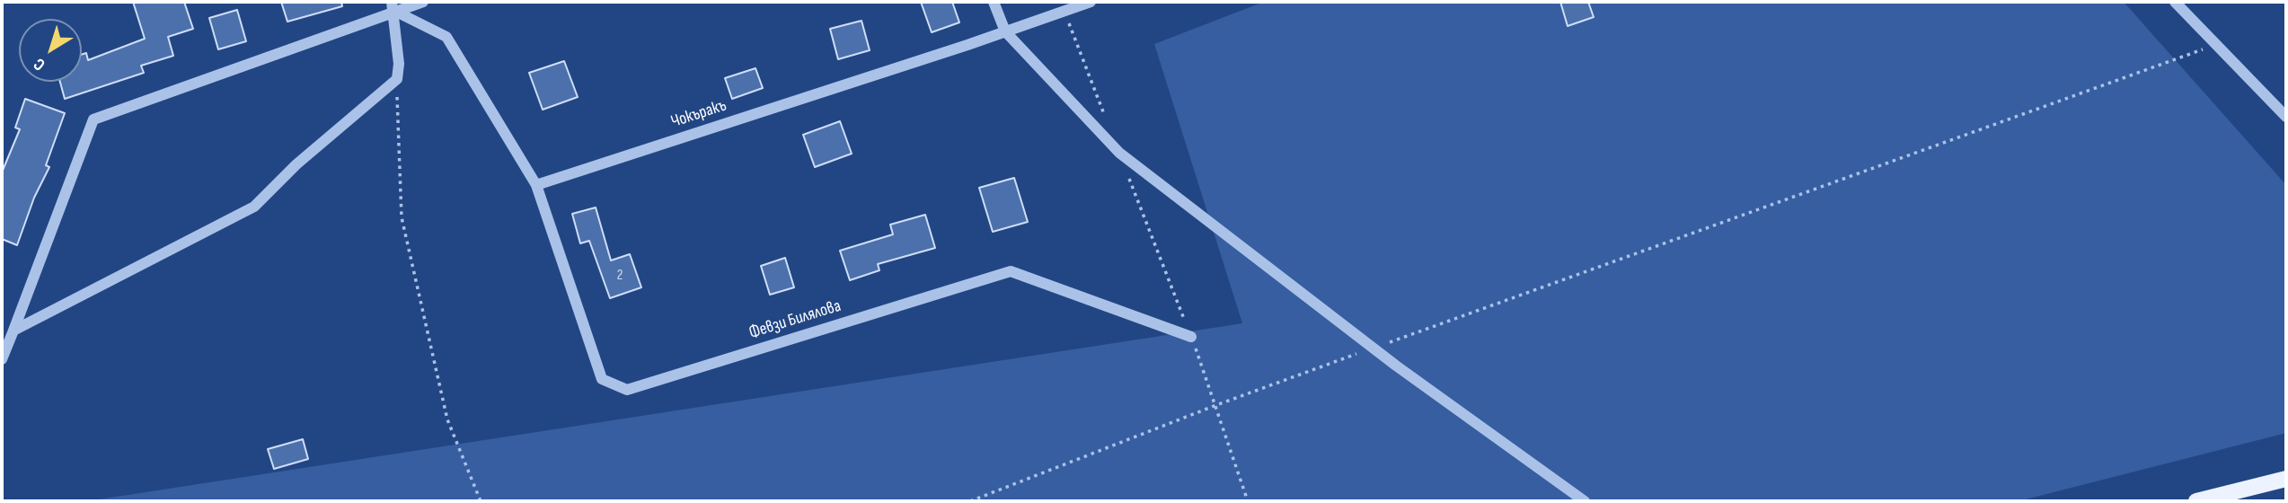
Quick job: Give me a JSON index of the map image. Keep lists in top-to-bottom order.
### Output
{
  "streets": {
    "street": ["Чокъракъ", "Февзи Билялова"]
  },
  "crossings": [
    ["Чокъракъ", "Февзи Билялова"]
  ],
  "house_numbers": ["2"],
  "north": "bottom left"
}
